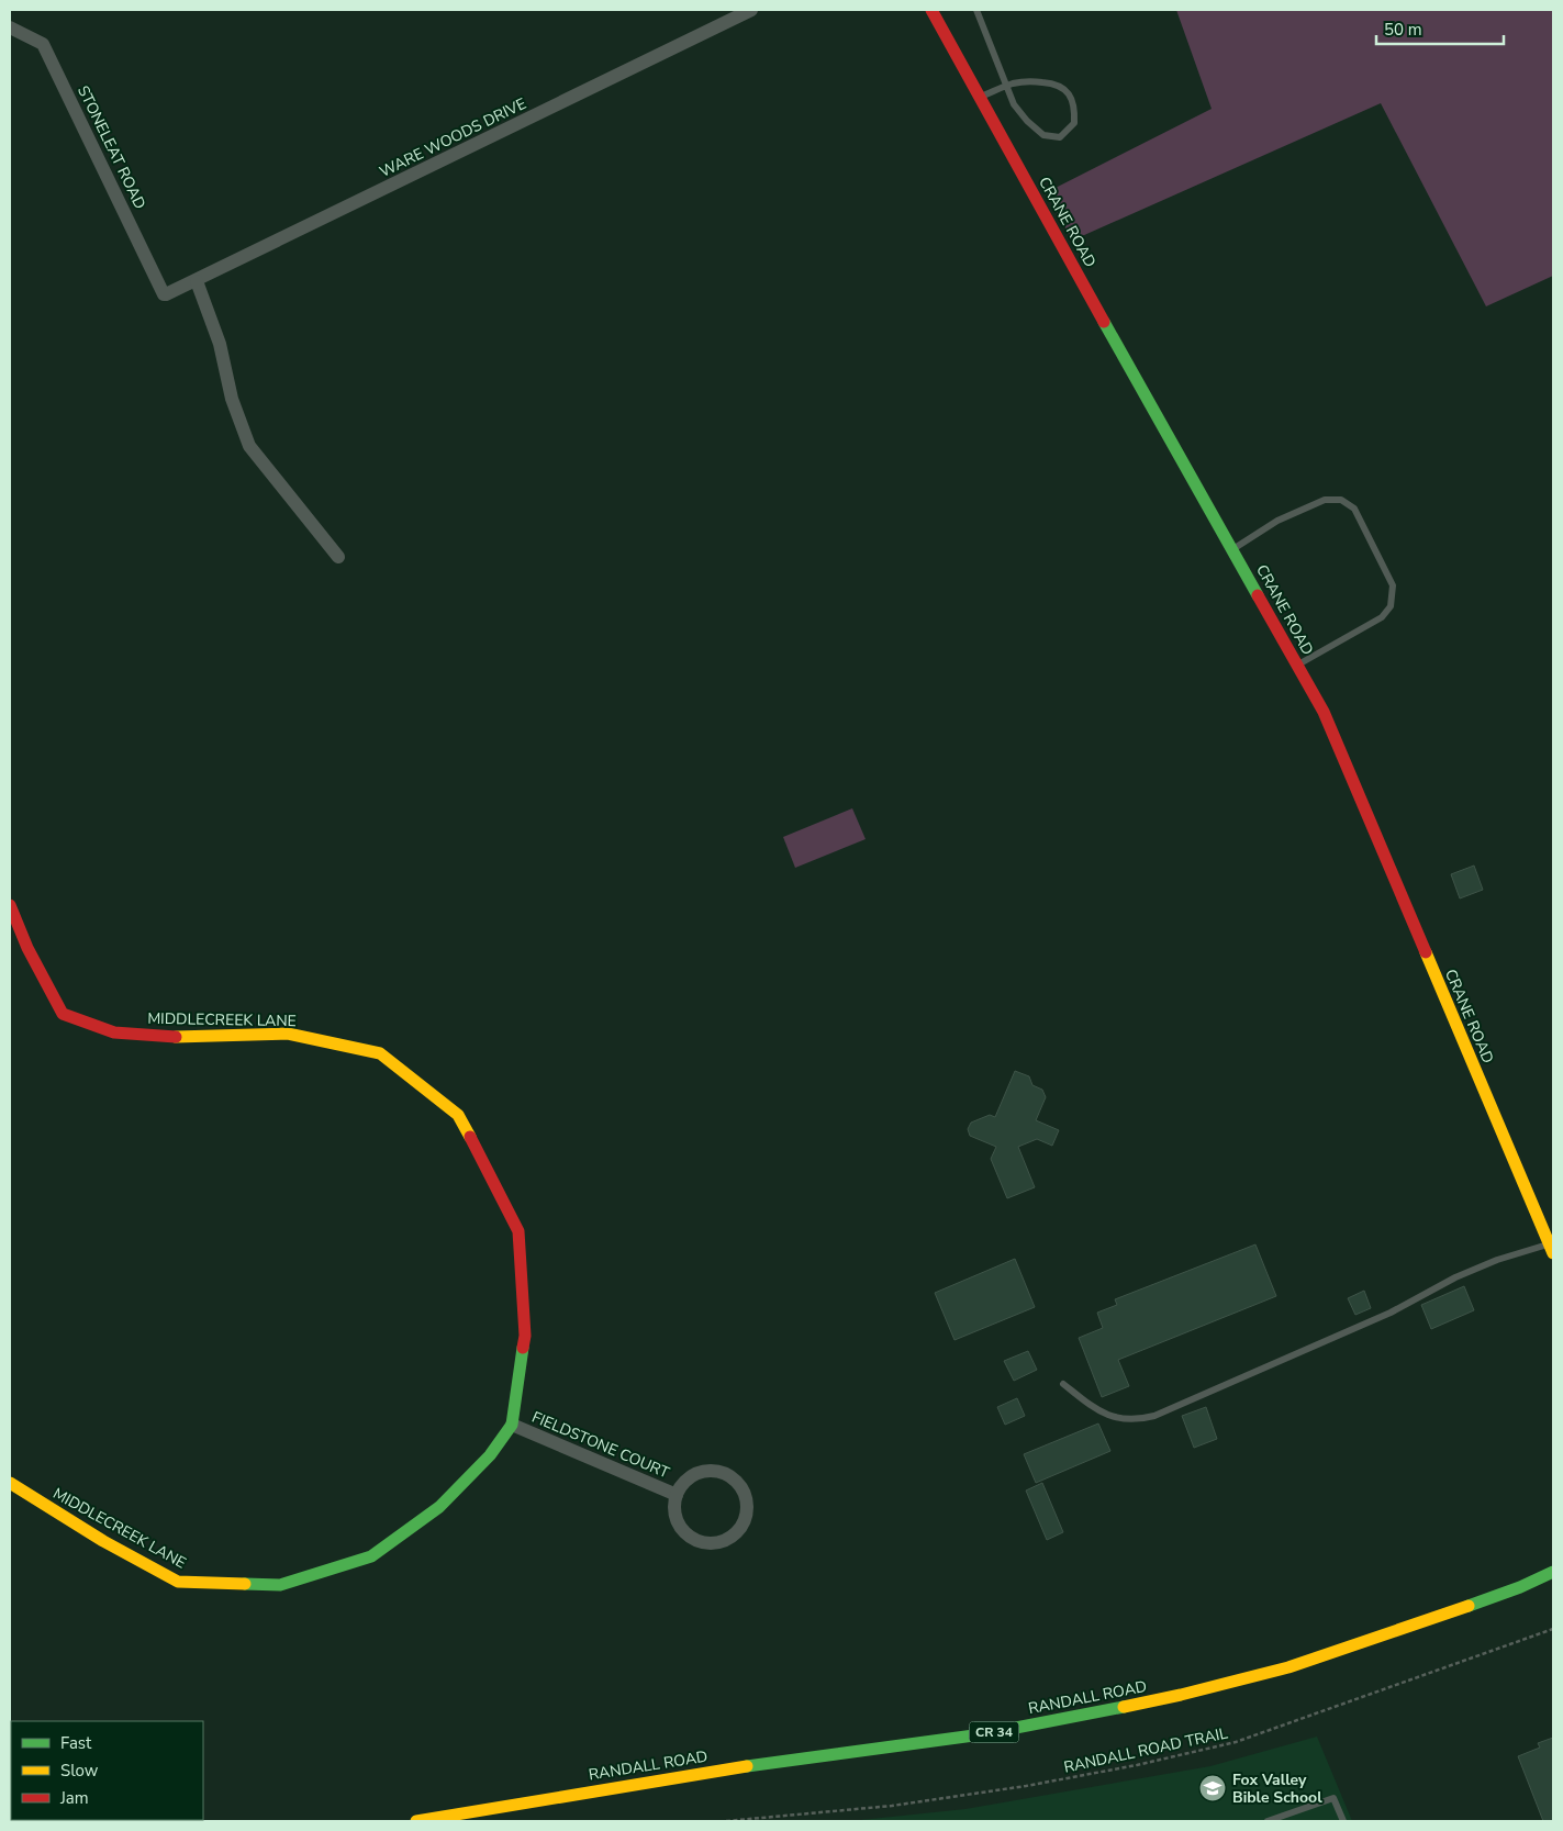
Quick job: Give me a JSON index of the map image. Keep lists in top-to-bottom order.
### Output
{
  "streets": {
    "street": [
      "WARE WOODS DRIVE",
      "STONELEAT ROAD",
      "CRANE ROAD",
      "MIDDLECREEK LANE",
      "FIELDSTONE COURT",
      "RANDALL ROAD",
      "CR 34"
    ],
    "path": ["RANDALL ROAD TRAIL"]
  },
  "crossings": [
    ["WARE WOODS DRIVE", "STONELEAT ROAD"],
    ["MIDDLECREEK LANE", "FIELDSTONE COURT"]
  ],
  "places": {
    "school or university": ["Fox Valley Bible School"]
  },
  "legend": ["Fast", "Slow", "Jam"],
  "scale_bar": "50 m"
}
